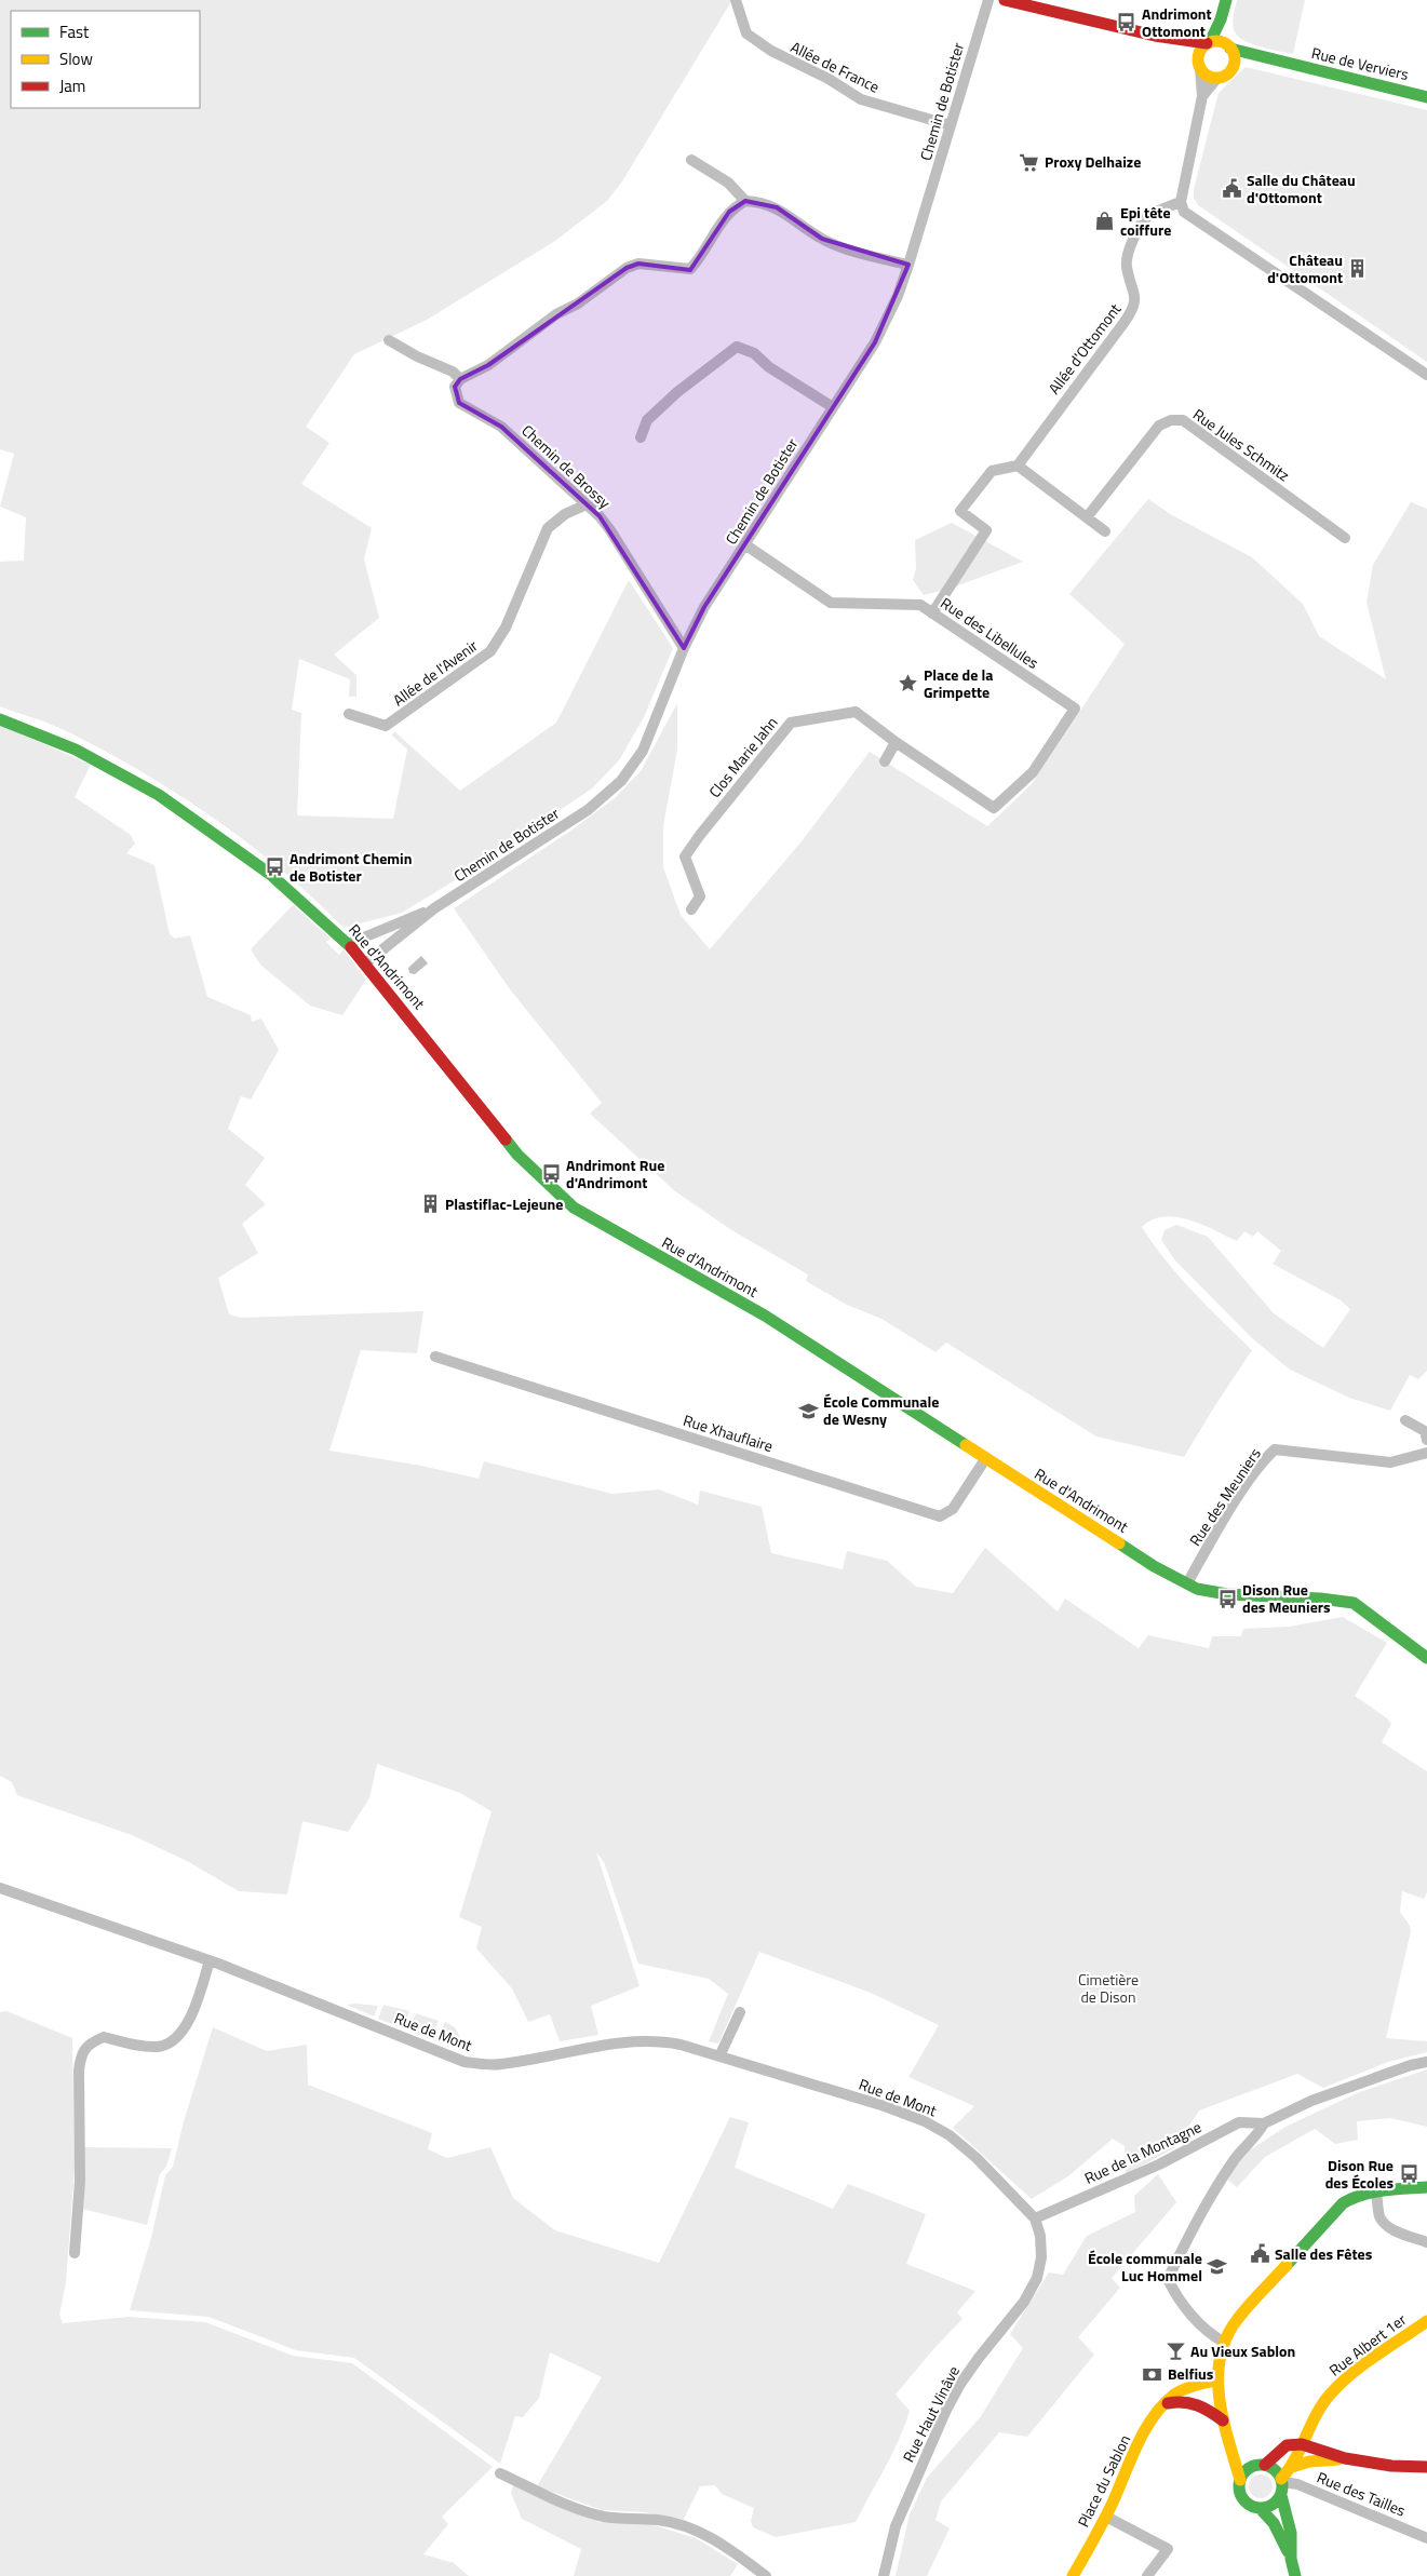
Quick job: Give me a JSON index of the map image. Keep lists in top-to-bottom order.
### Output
{
  "streets": {
    "street": [
      "Rue de Verviers",
      "Allée de France",
      "Chemin de Botister",
      "Allée d'Ottomont",
      "Rue Jules Schmitz",
      "Chemin de Brossy",
      "Rue des Libellules",
      "Allée de l'Avenir",
      "Clos Marie Jahn",
      "Rue d'Andrimont",
      "Rue Xhauflaire",
      "Rue des Meuniers",
      "Rue de Mont",
      "Rue de la Montagne",
      "Rue Albert 1er",
      "Rue Haut Vinâve",
      "Place du Sablon",
      "Rue des Tailles"
    ]
  },
  "crossings": [
    ["Allée de France", "Chemin de Botister"],
    ["Chemin de Botister", "Chemin de Brossy"],
    ["Chemin de Botister", "Rue des Libellules"],
    ["Chemin de Botister", "Rue d'Andrimont"],
    ["Chemin de Brossy", "Allée de l'Avenir"],
    ["Rue des Libellules", "Clos Marie Jahn"],
    ["Rue d'Andrimont", "Rue Xhauflaire"],
    ["Rue d'Andrimont", "Rue des Meuniers"],
    ["Rue de Mont", "Rue de la Montagne"],
    ["Rue de Mont", "Rue Haut Vinâve"],
    ["Rue de la Montagne", "Rue Haut Vinâve"],
    ["Rue Albert 1er", "Rue des Tailles"]
  ],
  "parks": ["Cimetière de Dison"],
  "places": {
    "bus stop": [
      "Andrimont Ottomont",
      "Andrimont Chemin de Botister",
      "Andrimont Rue d'Andrimont",
      "Dison Rue des Meuniers",
      "Dison Rue des Écoles"
    ],
    "supermarket": ["Proxy Delhaize"],
    "public building": ["Salle du Château d'Ottomont", "Salle des Fêtes"],
    "shop": ["Epi tête coiffure"],
    "building": ["Château d'Ottomont", "Plastiflac-Lejeune"],
    "place": ["Place de la Grimpette"],
    "school or university": ["École Communale de Wesny", "École communale Luc Hommel"],
    "bar": ["Au Vieux Sablon"],
    "bank": ["Belfius"]
  },
  "legend": ["Fast", "Slow", "Jam"]
}
